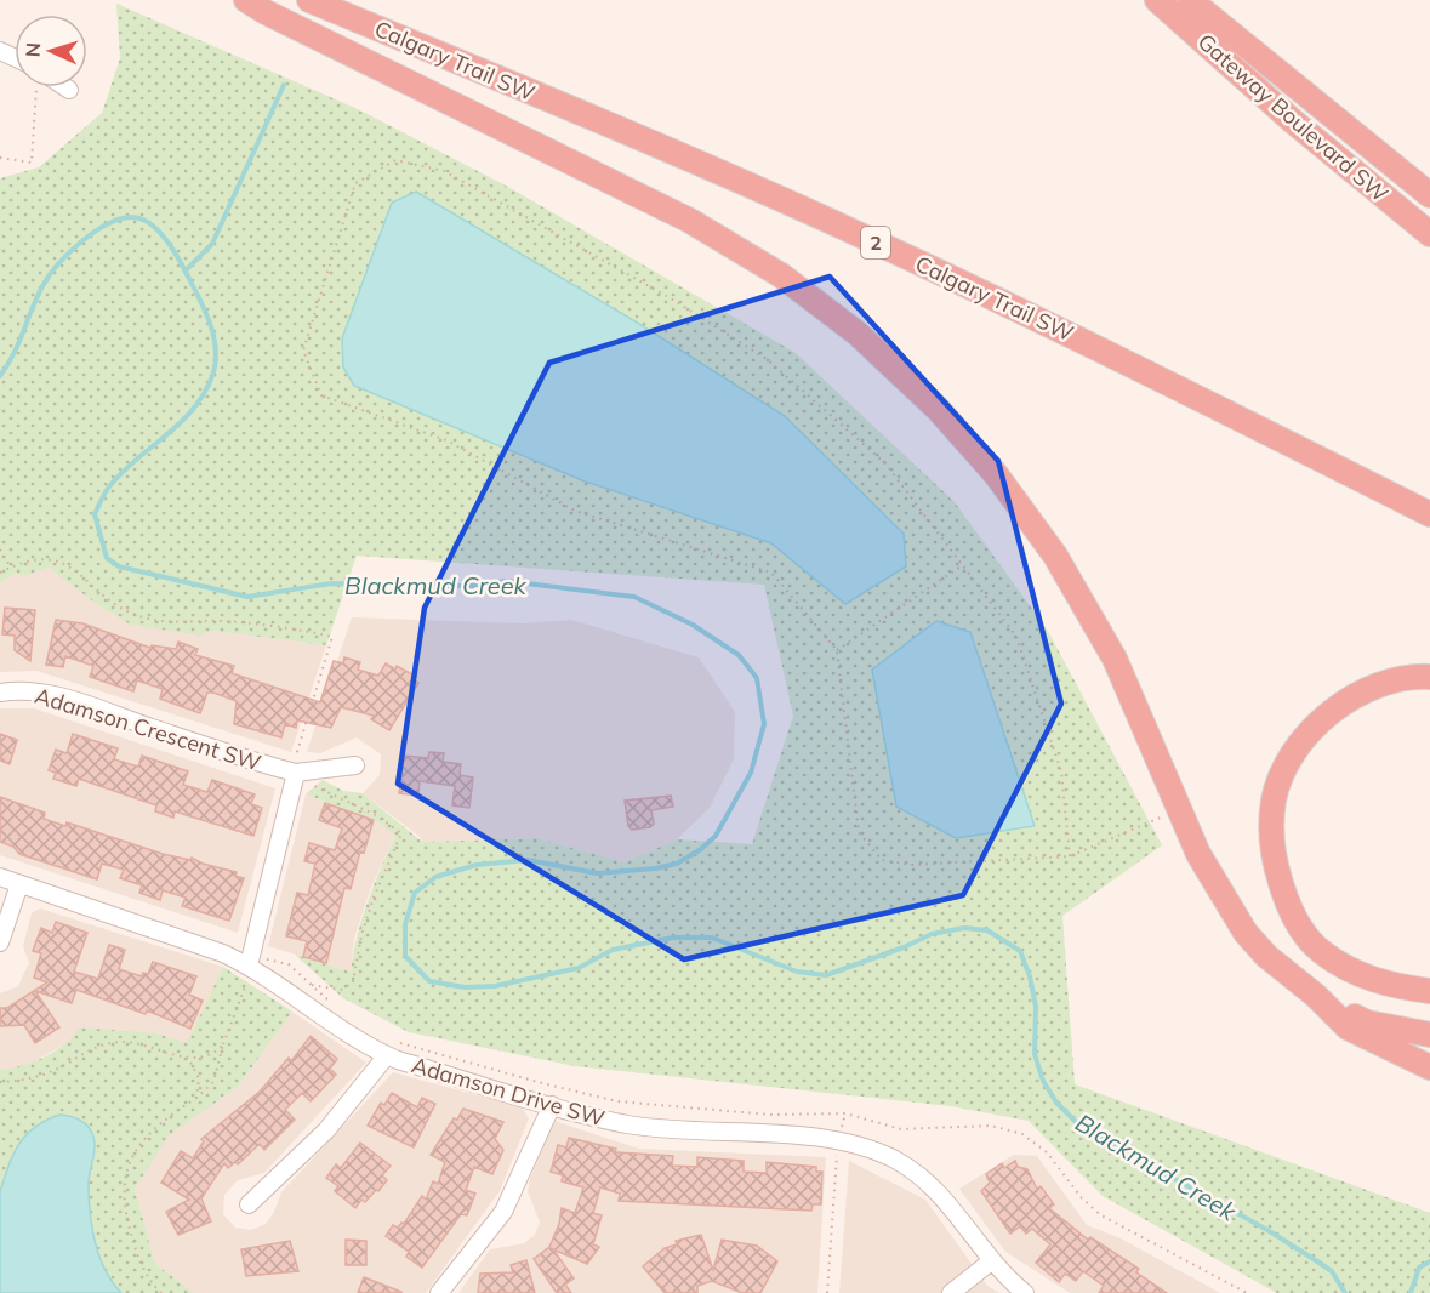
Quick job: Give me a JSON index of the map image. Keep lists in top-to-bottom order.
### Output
{
  "streets": {
    "highway": ["Calgary Trail SW", "Gateway Boulevard SW", "2"],
    "street": ["Adamson Crescent SW", "Adamson Drive SW"]
  },
  "water": ["Blackmud Creek"],
  "north": "left"
}
